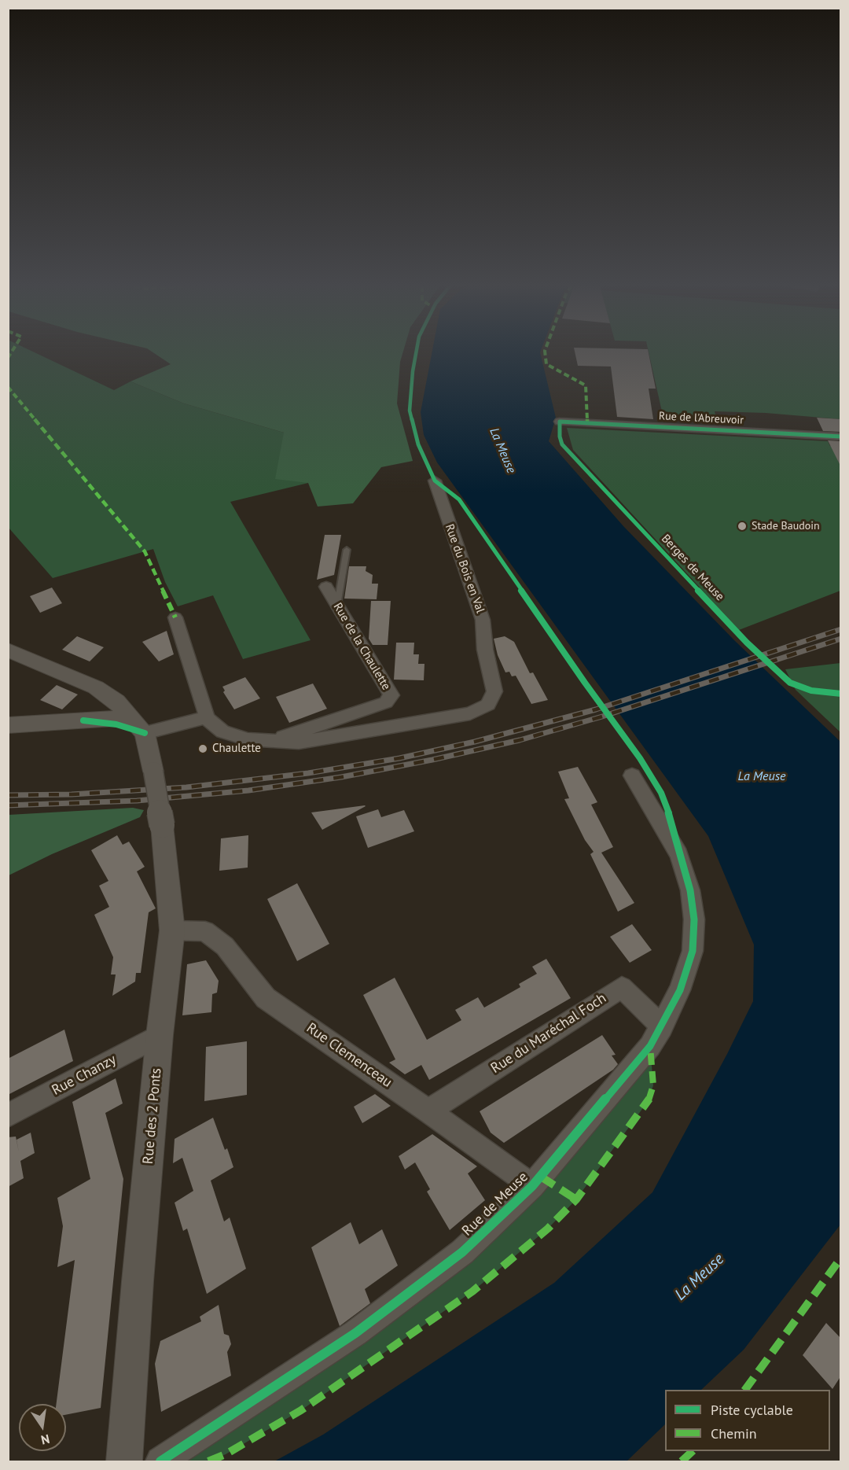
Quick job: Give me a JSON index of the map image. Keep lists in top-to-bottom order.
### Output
{
  "streets": {
    "street": [
      "Rue de l'Abreuvoir",
      "Rue du Bois en Val",
      "Rue de la Chaulette",
      "Rue du Maréchal Foch",
      "Rue Clemenceau",
      "Rue Chanzy",
      "Rue des 2 Ponts",
      "Rue de Meuse"
    ],
    "cycle path": ["Berges de Meuse"]
  },
  "crossings": [
    ["Rue du Bois en Val", "Rue de la Chaulette"],
    ["Rue du Maréchal Foch", "Rue Clemenceau"],
    ["Rue du Maréchal Foch", "Rue de Meuse"],
    ["Rue Clemenceau", "Rue des 2 Ponts"],
    ["Rue Clemenceau", "Rue de Meuse"],
    ["Rue Chanzy", "Rue des 2 Ponts"]
  ],
  "water": ["La Meuse"],
  "places": ["Stade Baudoin", "Chaulette"],
  "legend": ["Piste cyclable", "Chemin"],
  "north": "bottom"
}
